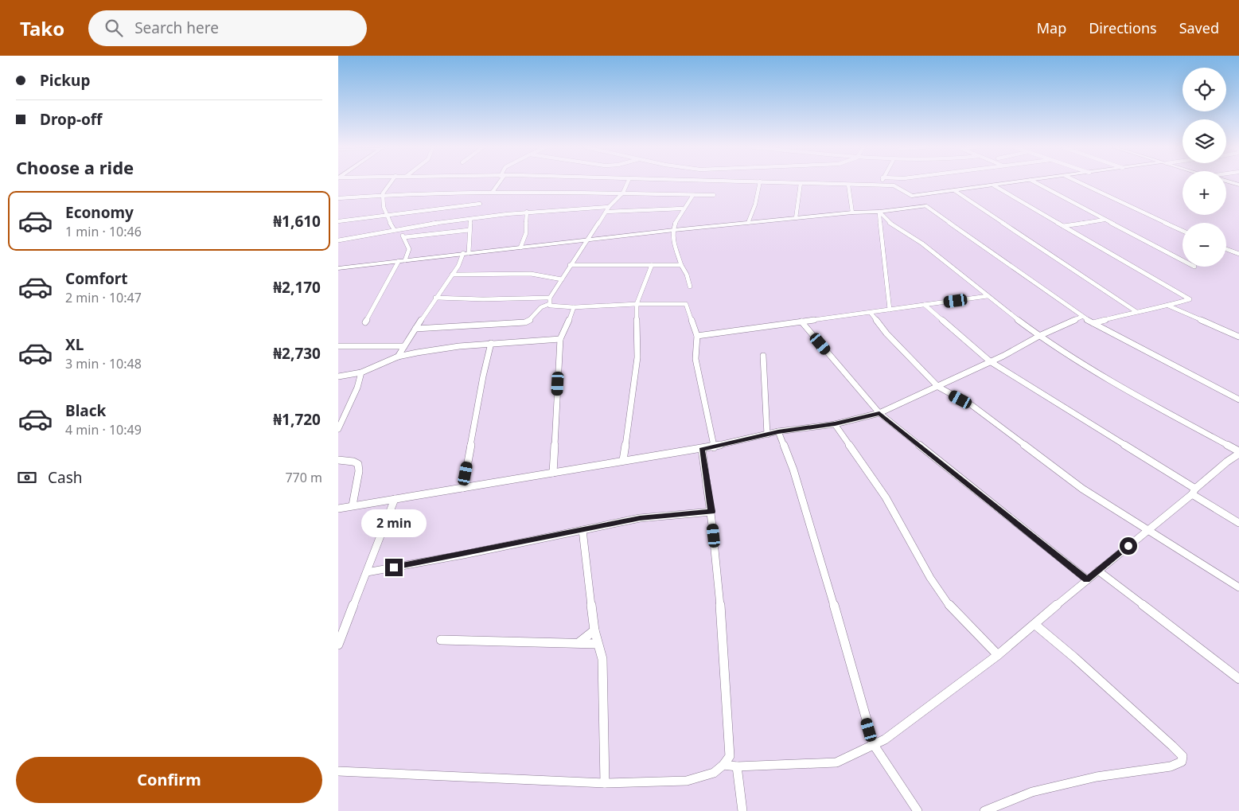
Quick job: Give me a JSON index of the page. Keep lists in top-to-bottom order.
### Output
{
  "page": {
    "header": "Tako",
    "search": "Search here",
    "nav": ["Map", "Directions", "Saved"],
    "banner": ["Pickup", "Drop-off"],
    "map_buttons": ["+", "−"],
    "heading": "Choose a ride",
    "list": [
      {
        "name": "Economy",
        "note": "1 min · 10:46",
        "value": "₦1,610"
      },
      {
        "name": "Comfort",
        "note": "2 min · 10:47",
        "value": "₦2,170"
      },
      {
        "name": "XL",
        "note": "3 min · 10:48",
        "value": "₦2,730"
      },
      {
        "name": "Black",
        "note": "4 min · 10:49",
        "value": "₦1,720"
      }
    ],
    "pay": ["Cash", "770 m"],
    "bubble": "2 min",
    "buttons": "Confirm"
  }
}
